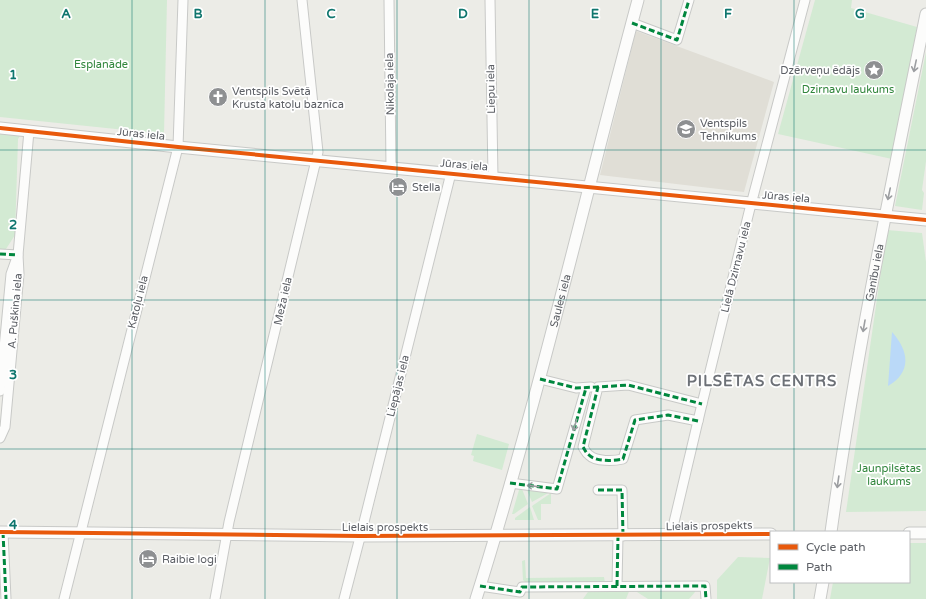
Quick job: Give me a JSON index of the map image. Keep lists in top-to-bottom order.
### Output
{
  "streets": {
    "street": [
      "Nikolaja iela",
      "Liepu iela",
      "Jūras iela",
      "Lielā Dzirnavu iela",
      "Ganību iela",
      "Saules iela",
      "Meža iela",
      "Katoļu iela",
      "A. Puškina iela",
      "Liepājas iela",
      "Lielais prospekts"
    ]
  },
  "crossings": [
    ["Nikolaja iela", "Jūras iela"],
    ["Liepu iela", "Jūras iela"],
    ["Jūras iela", "Lielā Dzirnavu iela"],
    ["Jūras iela", "Ganību iela"],
    ["Jūras iela", "Saules iela"],
    ["Jūras iela", "Meža iela"],
    ["Jūras iela", "Katoļu iela"],
    ["Jūras iela", "A. Puškina iela"],
    ["Jūras iela", "Liepājas iela"],
    ["Lielā Dzirnavu iela", "Lielais prospekts"],
    ["Saules iela", "Lielais prospekts"],
    ["Meža iela", "Lielais prospekts"],
    ["Katoļu iela", "Lielais prospekts"],
    ["Liepājas iela", "Lielais prospekts"]
  ],
  "one_way": ["Ganību iela"],
  "districts": ["PILSĒTAS CENTRS"],
  "parks": ["Esplanāde", "Dzirnavu laukums", "Jaunpilsētas laukums"],
  "places": {
    "place": ["Dzērveņu ēdājs"],
    "church": ["Ventspils Svētā Krusta katoļu baznīca"],
    "school or university": ["Ventspils Tehnikums"],
    "hotel": ["Stella", "Raibie logi"]
  },
  "legend": ["Cycle path", "Path"],
  "grid": {
    "columns": [
      "A",
      "B",
      "C",
      "D",
      "E",
      "F",
      "G"
    ],
    "rows": [
      "1",
      "2",
      "3",
      "4"
    ]
  }
}
